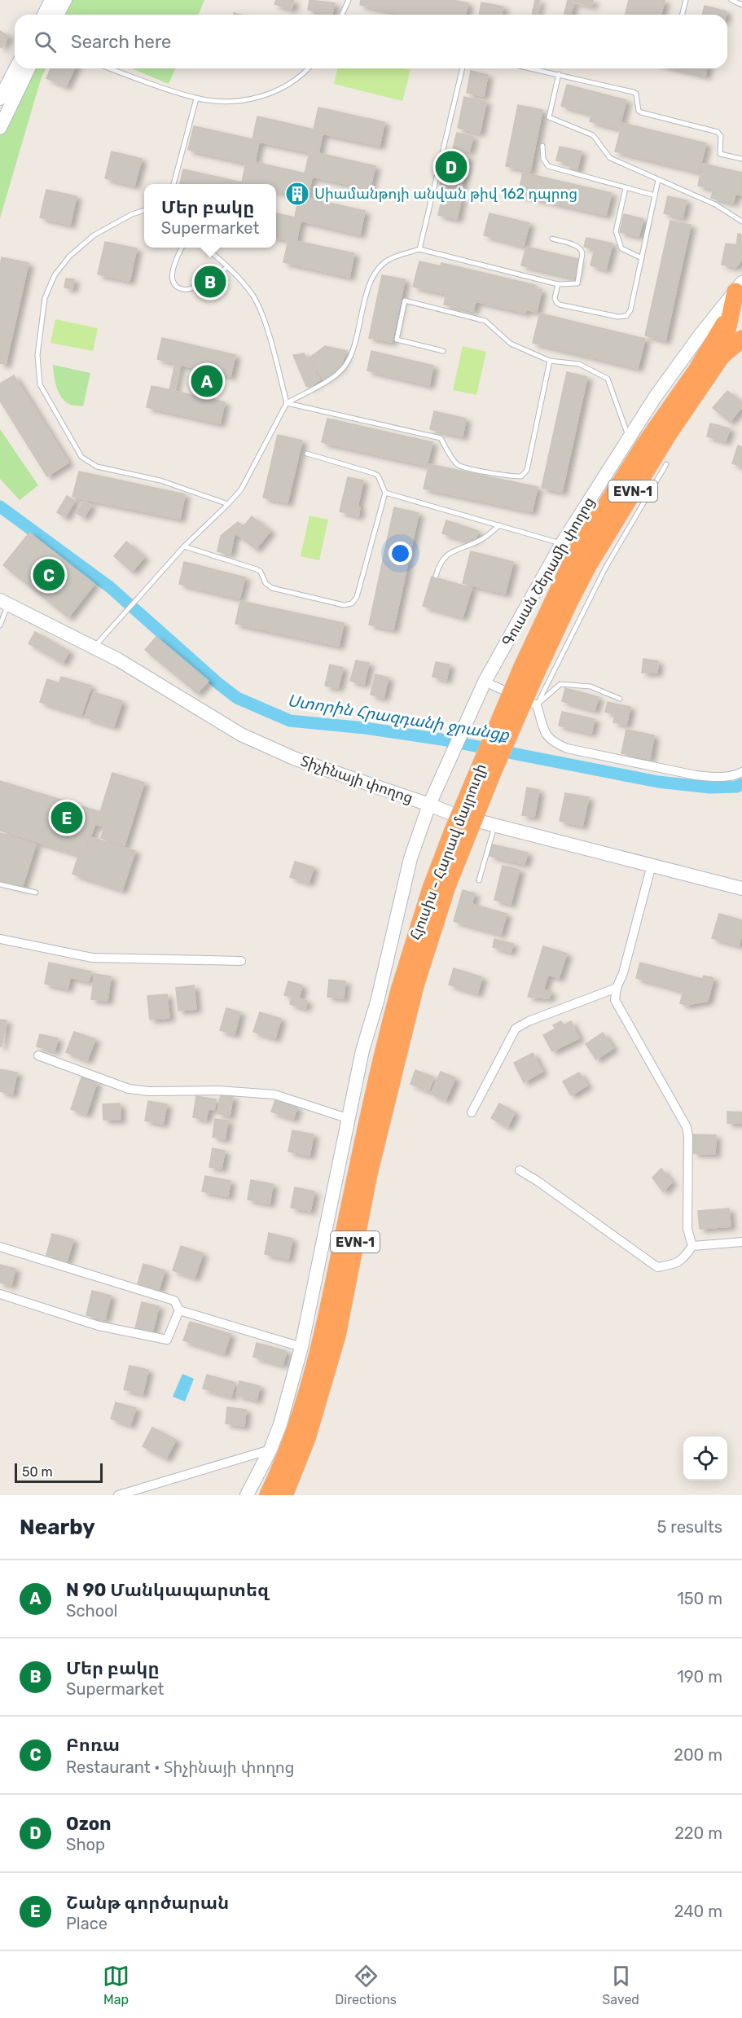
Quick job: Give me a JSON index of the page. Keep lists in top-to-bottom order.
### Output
{
  "streets": {
    "highway": ["EVN-1", "Հյուսիս - Հարավ մայրուղի"],
    "main road": ["Գուսան Շերամի փողոց", "Տիչինայի փողոց"]
  },
  "crossings": [
    ["Գուսան Շերամի փողոց", "Տիչինայի փողոց"],
    ["Գուսան Շերամի փողոց", "Հյուսիս - Հարավ մայրուղի"]
  ],
  "water": ["Ստորին Հրազդանի ջրանցք"],
  "places": {
    "building": ["Սիամանթոյի անվան թիվ 162 դպրոց"]
  },
  "scale_bar": "50 m",
  "page": {
    "search": "Search here",
    "pins": [
      "D",
      "B",
      "A",
      "C",
      "E"
    ],
    "popup": ["Մեր բակը", "Supermarket"],
    "scale": "50 m",
    "heading": ["Nearby", "5 results"],
    "list": [
      {
        "mark": "A",
        "name": "N 90 Մանկապարտեզ",
        "note": "School",
        "value": "150 m"
      },
      {
        "mark": "B",
        "name": "Մեր բակը",
        "note": "Supermarket",
        "value": "190 m"
      },
      {
        "mark": "C",
        "name": "Բոռա",
        "note": "Restaurant · Տիչինայի փողոց",
        "value": "200 m"
      },
      {
        "mark": "D",
        "name": "Ozon",
        "note": "Shop",
        "value": "220 m"
      },
      {
        "mark": "E",
        "name": "Շանթ գործարան",
        "note": "Place",
        "value": "240 m"
      }
    ],
    "nav": ["Map", "Directions", "Saved"]
  }
}
